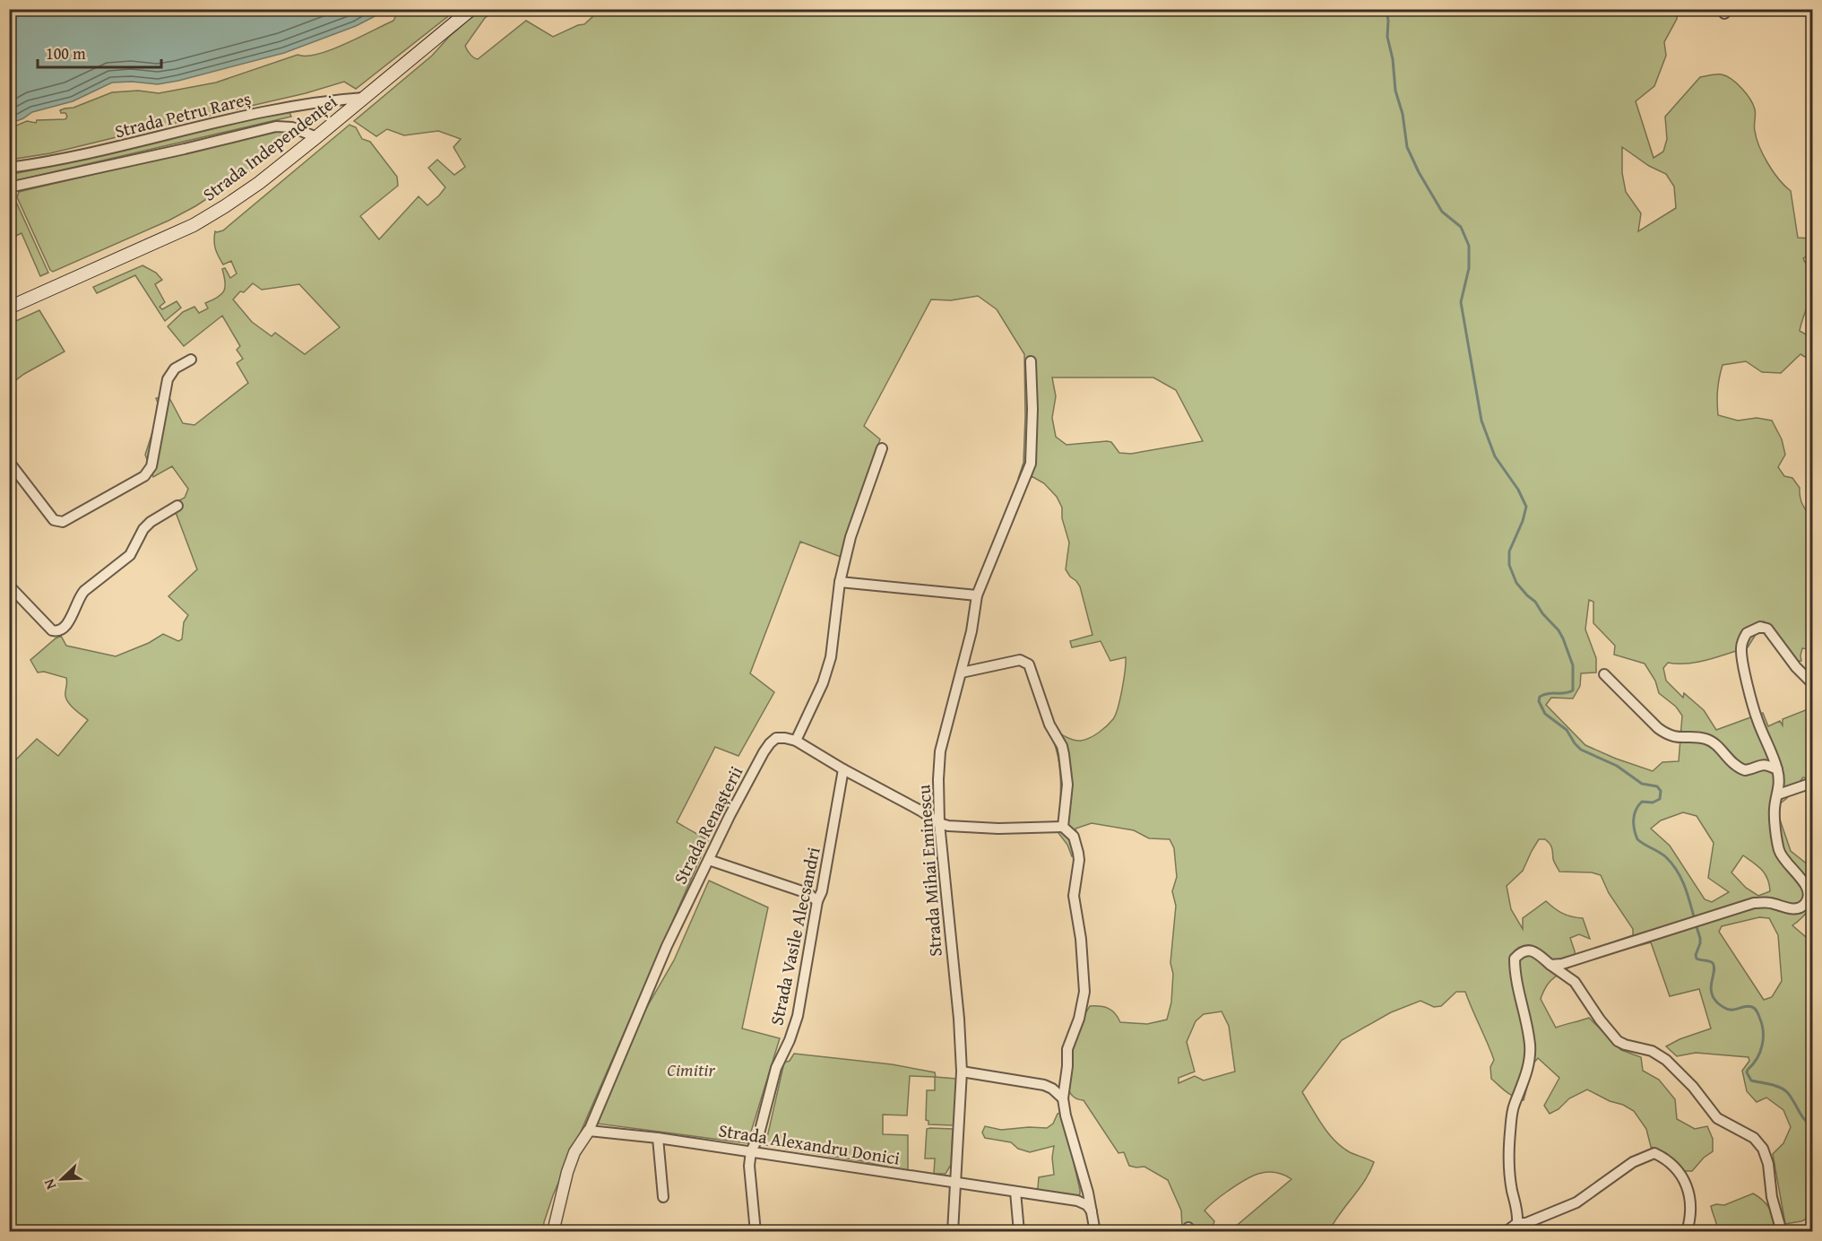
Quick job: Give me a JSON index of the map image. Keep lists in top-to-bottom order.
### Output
{
  "streets": {
    "main road": ["Strada Independenței"],
    "street": [
      "Strada Petru Rareș",
      "Strada Renașterii",
      "Strada Mihai Eminescu",
      "Strada Vasile Alecsandri",
      "Strada Alexandru Donici"
    ]
  },
  "crossings": [
    ["Strada Petru Rareș", "Strada Independenței"],
    ["Strada Renașterii", "Strada Alexandru Donici"],
    ["Strada Mihai Eminescu", "Strada Alexandru Donici"],
    ["Strada Vasile Alecsandri", "Strada Alexandru Donici"]
  ],
  "parks": ["Cimitir"],
  "scale_bar": "100 m",
  "north": "bottom left"
}
